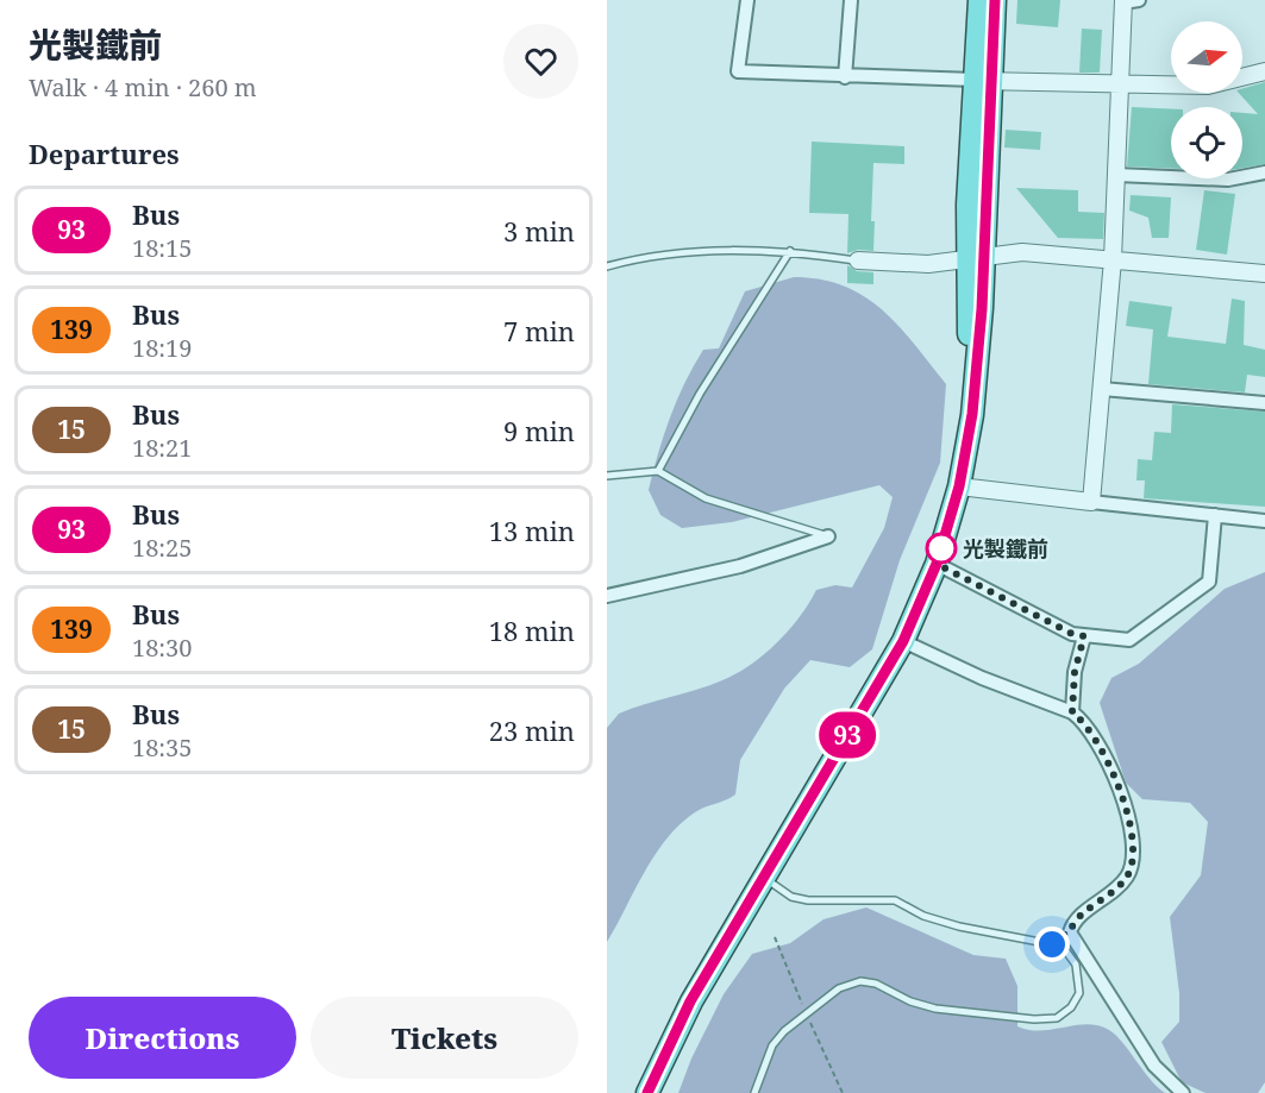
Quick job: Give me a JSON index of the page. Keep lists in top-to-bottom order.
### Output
{
  "places": ["光製鐵前"],
  "lines": ["bus line 93"],
  "north": "right",
  "page": {
    "heading": [
      ["光製鐵前", "Walk · 4 min · 260 m"],
      "Departures"
    ],
    "on_map": "93",
    "list": [
      {
        "mark": "93",
        "name": "Bus",
        "note": "18:15",
        "value": "3 min"
      },
      {
        "mark": "139",
        "name": "Bus",
        "note": "18:19",
        "value": "7 min"
      },
      {
        "mark": "15",
        "name": "Bus",
        "note": "18:21",
        "value": "9 min"
      },
      {
        "mark": "93",
        "name": "Bus",
        "note": "18:25",
        "value": "13 min"
      },
      {
        "mark": "139",
        "name": "Bus",
        "note": "18:30",
        "value": "18 min"
      },
      {
        "mark": "15",
        "name": "Bus",
        "note": "18:35",
        "value": "23 min"
      }
    ],
    "buttons": ["Directions", "Tickets"]
  }
}
